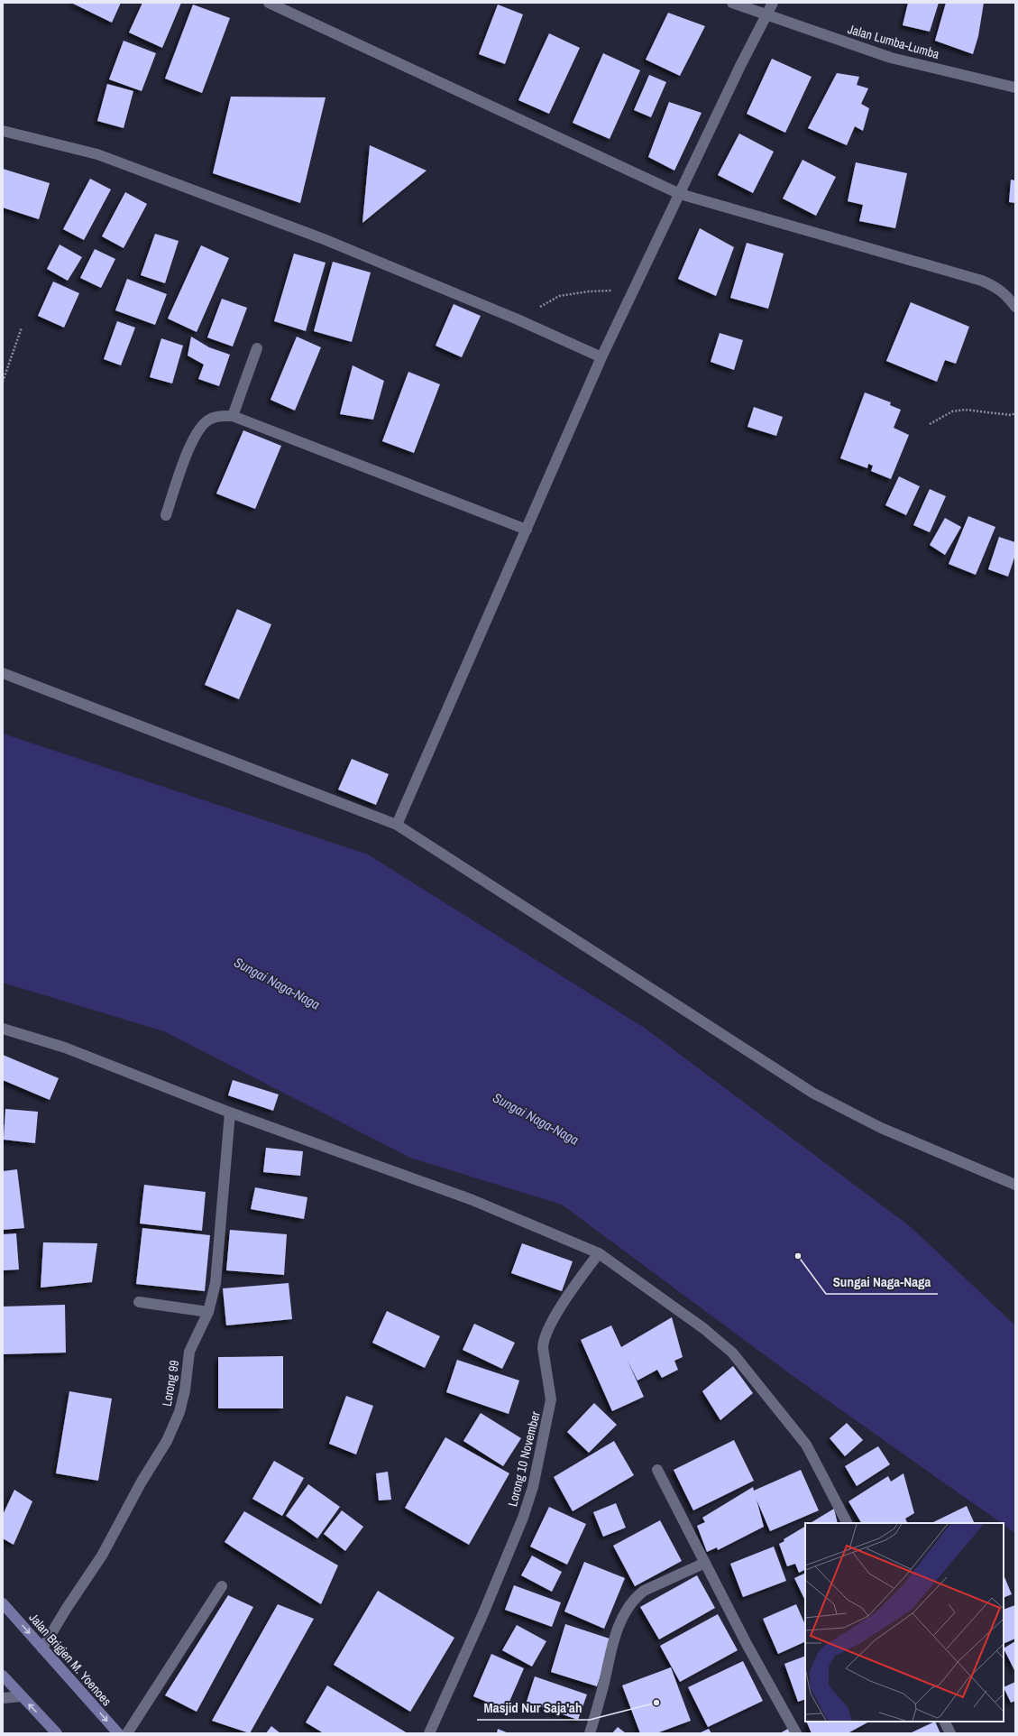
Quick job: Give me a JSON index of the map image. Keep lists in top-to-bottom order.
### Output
{
  "streets": {
    "main road": ["Jalan Brigjen M. Yoenoes"],
    "street": ["Jalan Lumba-Lumba", "Lorong 99", "Lorong 10 November"]
  },
  "crossings": [
    ["Lorong 99", "Jalan Brigjen M. Yoenoes"]
  ],
  "water": ["Sungai Naga-Naga"],
  "places": ["Sungai Naga-Naga", "Masjid Nur Saja'ah"]
}
